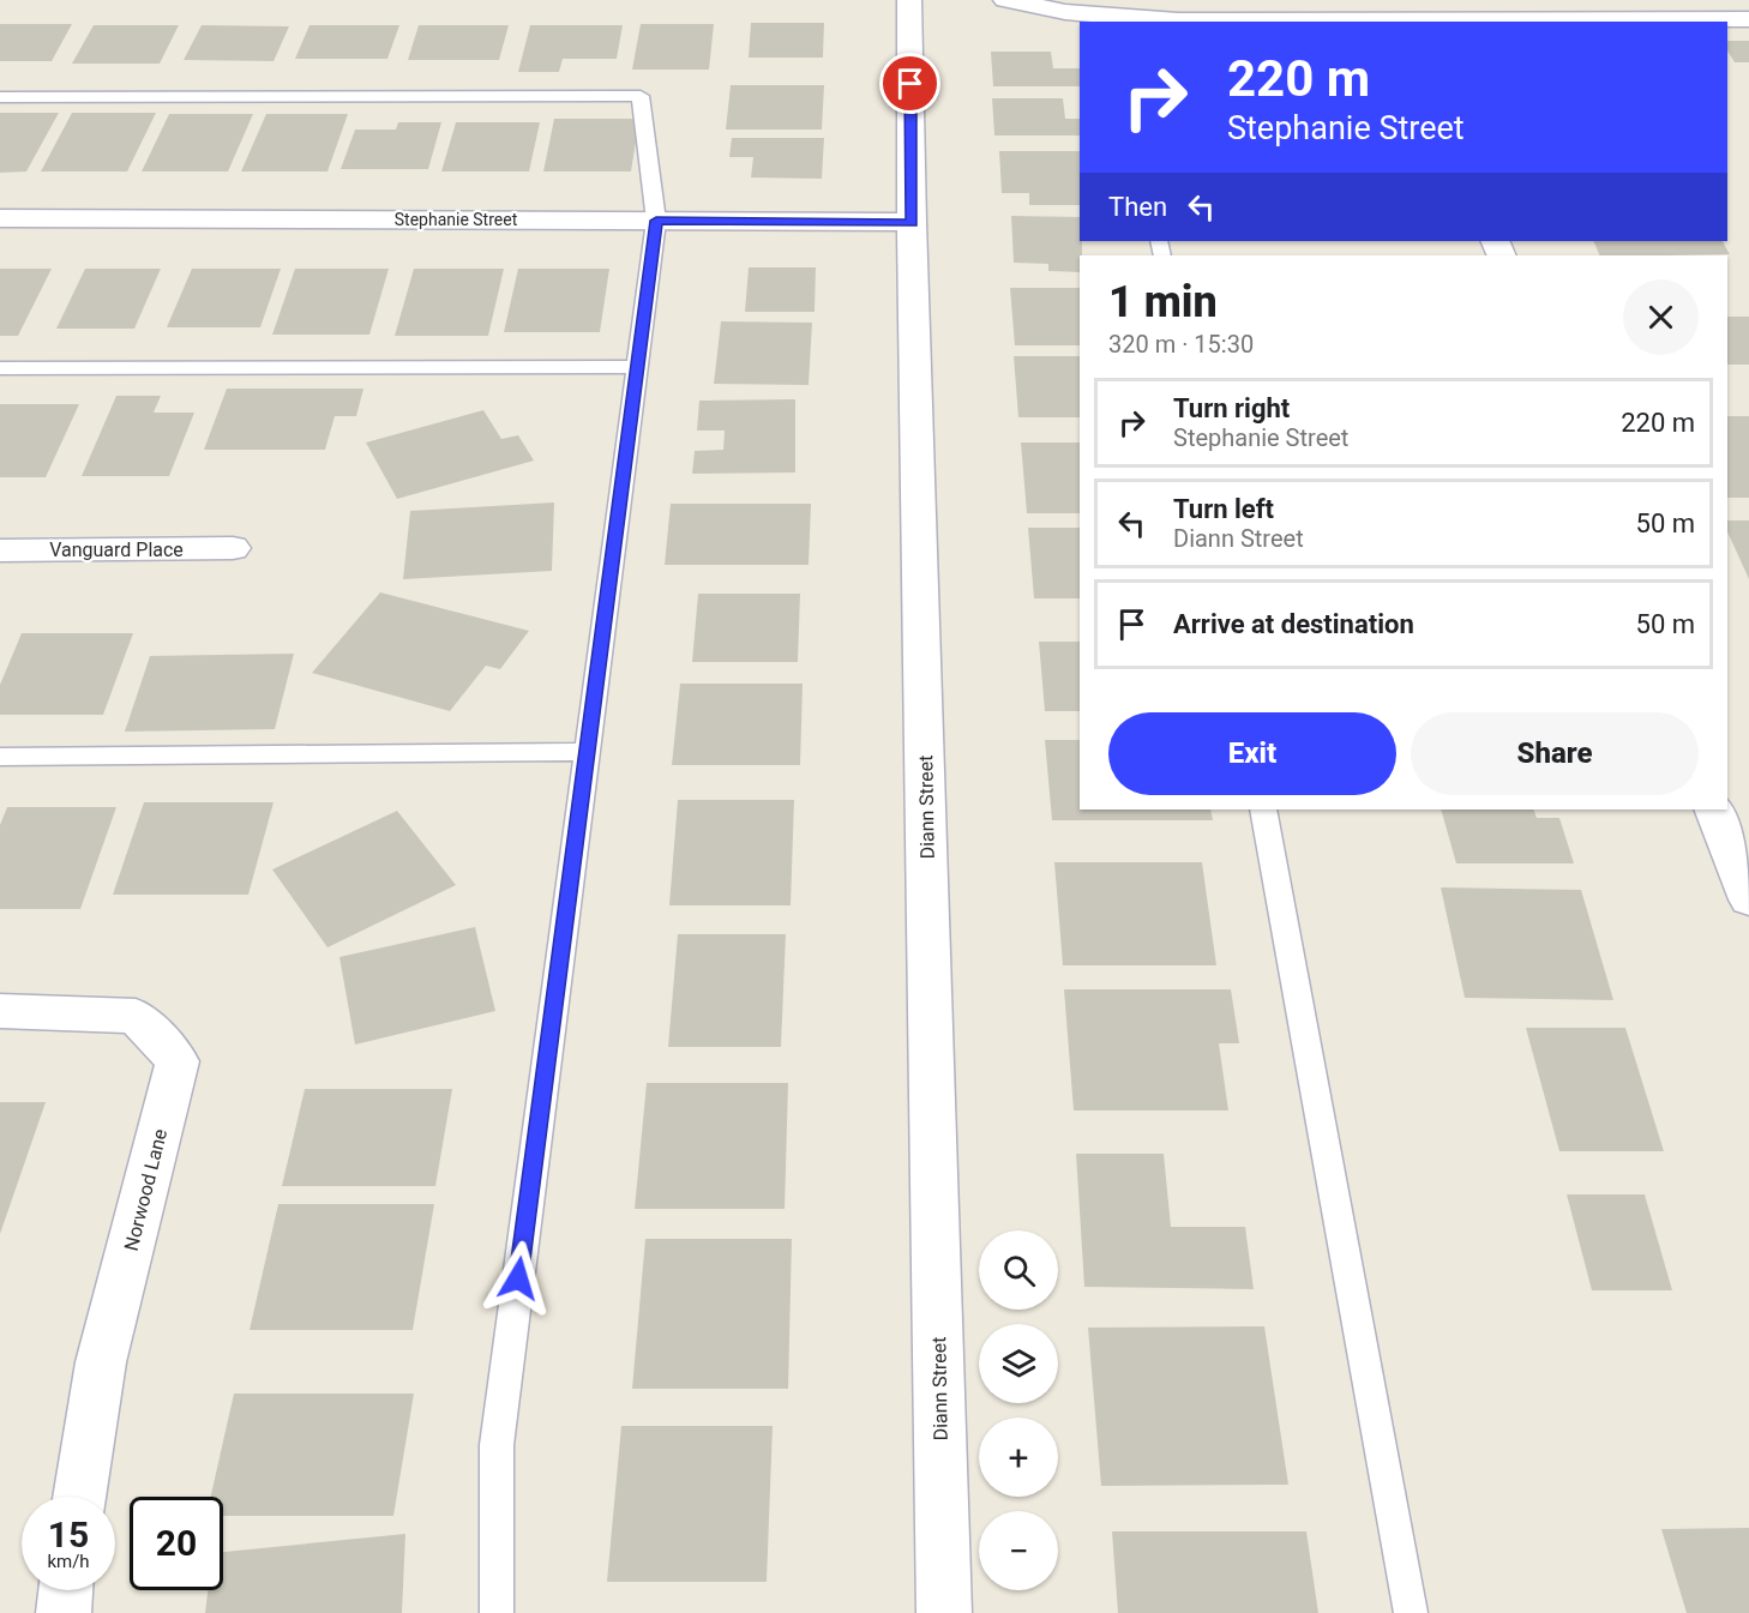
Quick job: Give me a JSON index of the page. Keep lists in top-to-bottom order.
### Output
{
  "streets": {
    "street": [
      "Stephanie Street",
      "Vanguard Place",
      "Diann Street",
      "Norwood Lane"
    ]
  },
  "crossings": [
    ["Stephanie Street", "Diann Street"]
  ],
  "page": {
    "turn": ["220 m", "Stephanie Street"],
    "then": "Then",
    "heading": ["1 min", "320 m · 15:30"],
    "list": [
      {
        "name": "Turn right",
        "note": "Stephanie Street",
        "value": "220 m"
      },
      {
        "name": "Turn left",
        "note": "Diann Street",
        "value": "50 m"
      },
      {
        "name": "Arrive at destination",
        "value": "50 m"
      }
    ],
    "buttons": ["Exit", "Share"],
    "map_buttons": ["+", "−"],
    "speed": "15 km/h",
    "limit": "20"
  }
}
